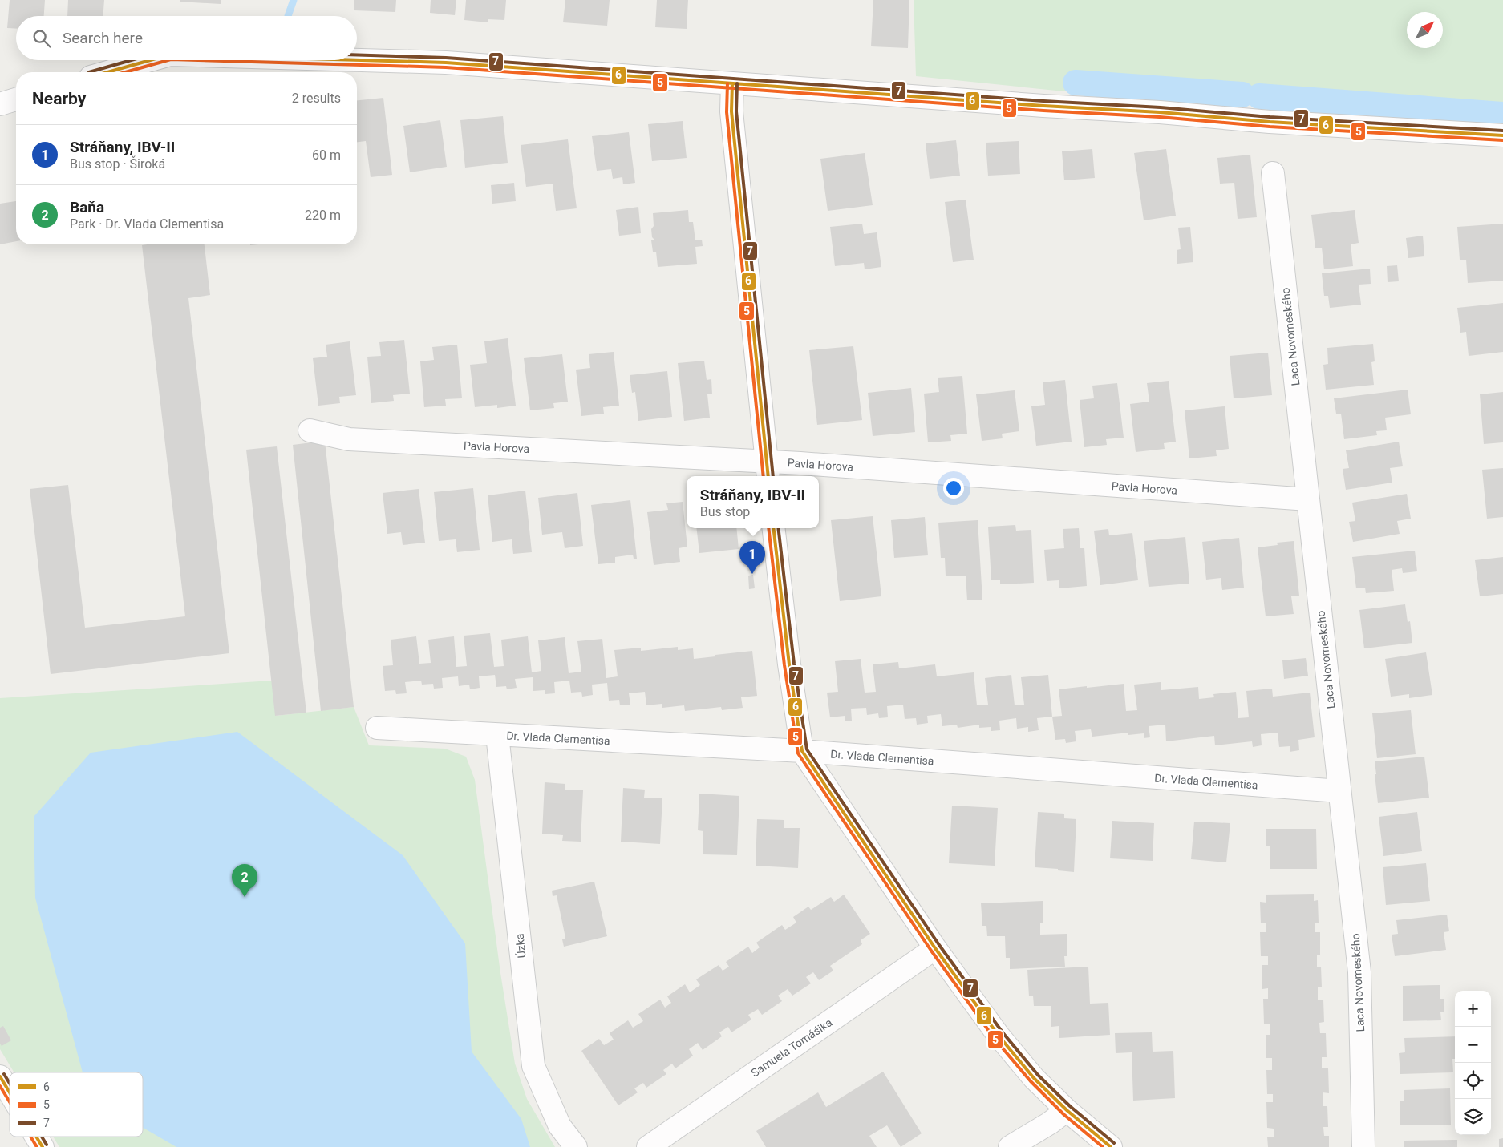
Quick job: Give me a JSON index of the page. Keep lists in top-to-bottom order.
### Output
{
  "streets": {
    "street": [
      "Laca Novomeského",
      "Pavla Horova",
      "Dr. Vlada Clementisa",
      "Úzka",
      "Samuela Tomášika"
    ]
  },
  "crossings": [
    ["Laca Novomeského", "Pavla Horova"],
    ["Laca Novomeského", "Dr. Vlada Clementisa"],
    ["Dr. Vlada Clementisa", "Úzka"]
  ],
  "lines": ["transit line 7", "transit line 6", "transit line 5"],
  "legend": ["6", "5", "7"],
  "north": "top right",
  "page": {
    "search": "Search here",
    "heading": ["Nearby", "2 results"],
    "list": [
      {
        "mark": "1",
        "name": "Stráňany, IBV-II",
        "note": "Bus stop · Široká",
        "value": "60 m"
      },
      {
        "mark": "2",
        "name": "Baňa",
        "note": "Park · Dr. Vlada Clementisa",
        "value": "220 m"
      }
    ],
    "popup": ["Stráňany, IBV-II", "Bus stop"],
    "pins": ["1", "2"],
    "map_buttons": ["+", "−"]
  }
}
